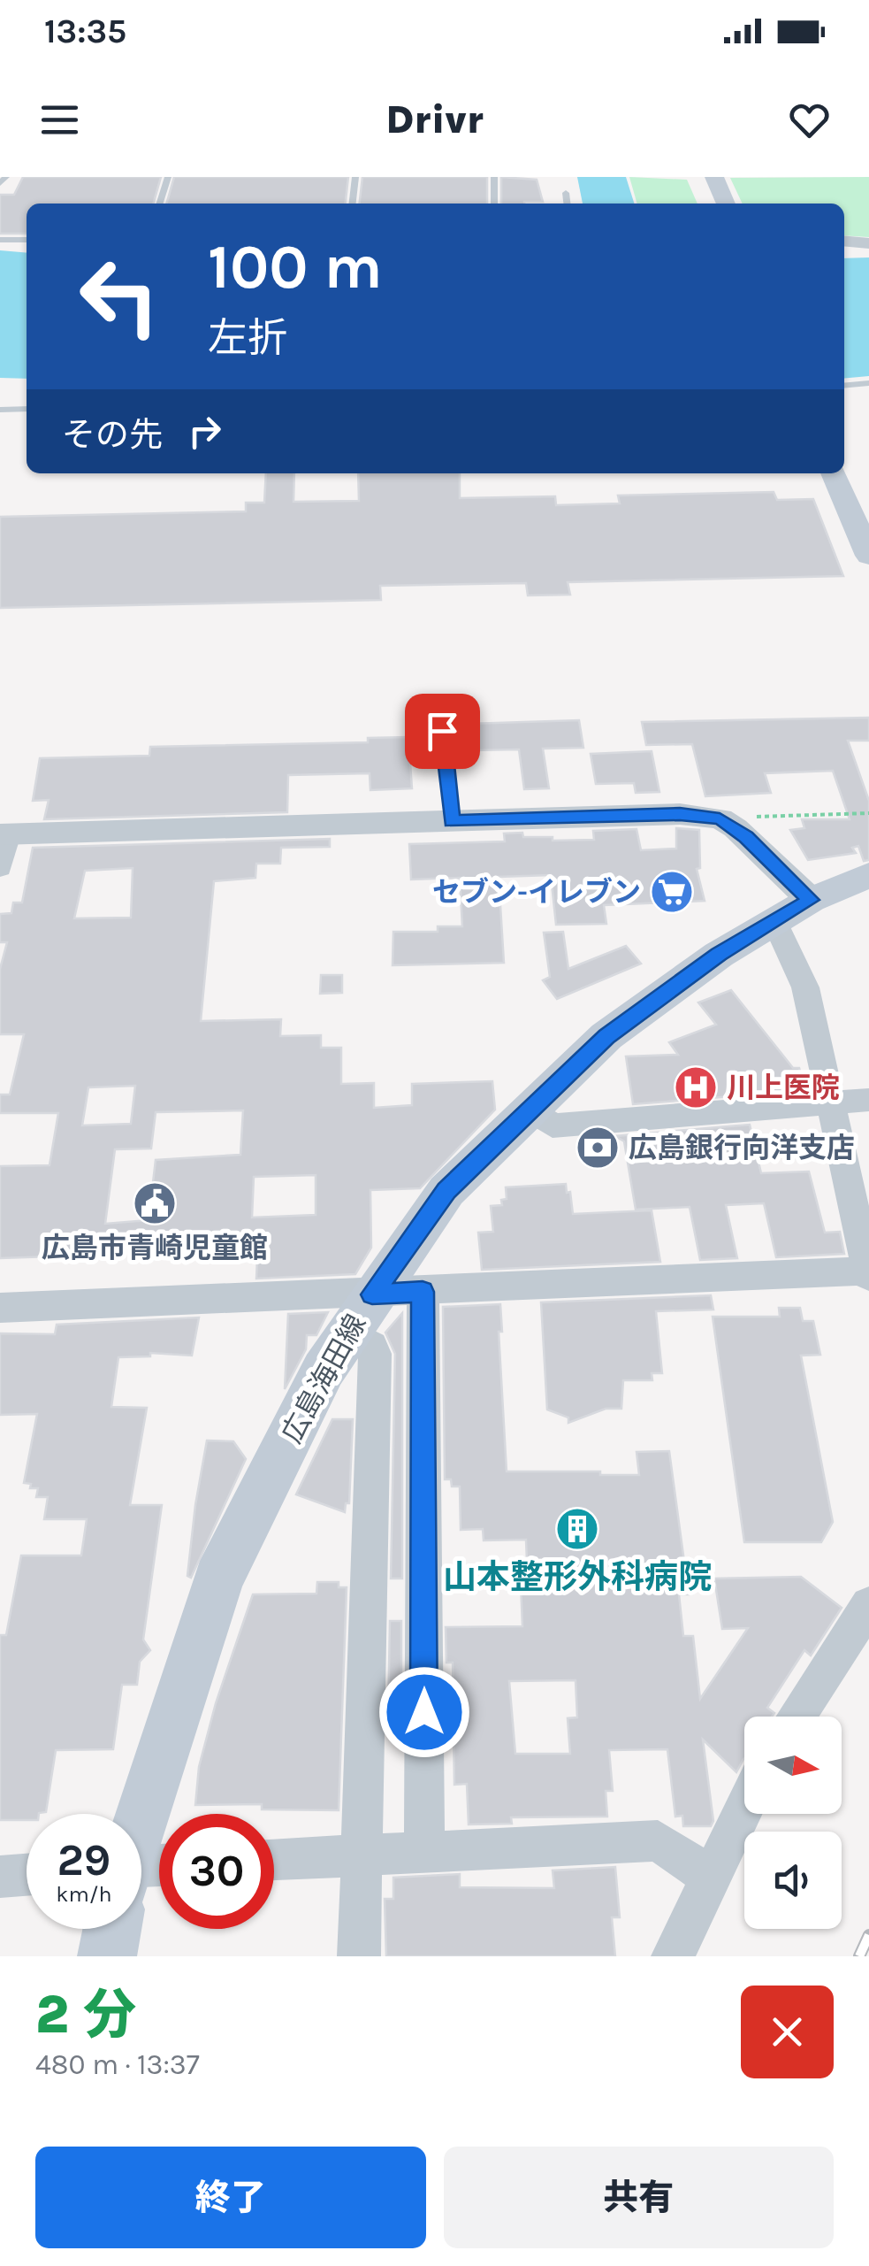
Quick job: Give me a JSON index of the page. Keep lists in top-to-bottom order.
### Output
{
  "streets": {
    "main road": ["広島海田線"]
  },
  "places": {
    "supermarket": ["セブン-イレブン"],
    "hospital": ["川上医院"],
    "bank": ["広島銀行向洋支店"],
    "public building": ["広島市青崎児童館"],
    "building": ["山本整形外科病院"]
  },
  "north": "right",
  "page": {
    "status": "13:35",
    "header": "Drivr",
    "turn": ["100 m", "左折"],
    "then": "その先",
    "speed": "29 km/h",
    "limit": "30",
    "heading": ["2 分", "480 m · 13:37"],
    "buttons": ["終了", "共有"]
  }
}
